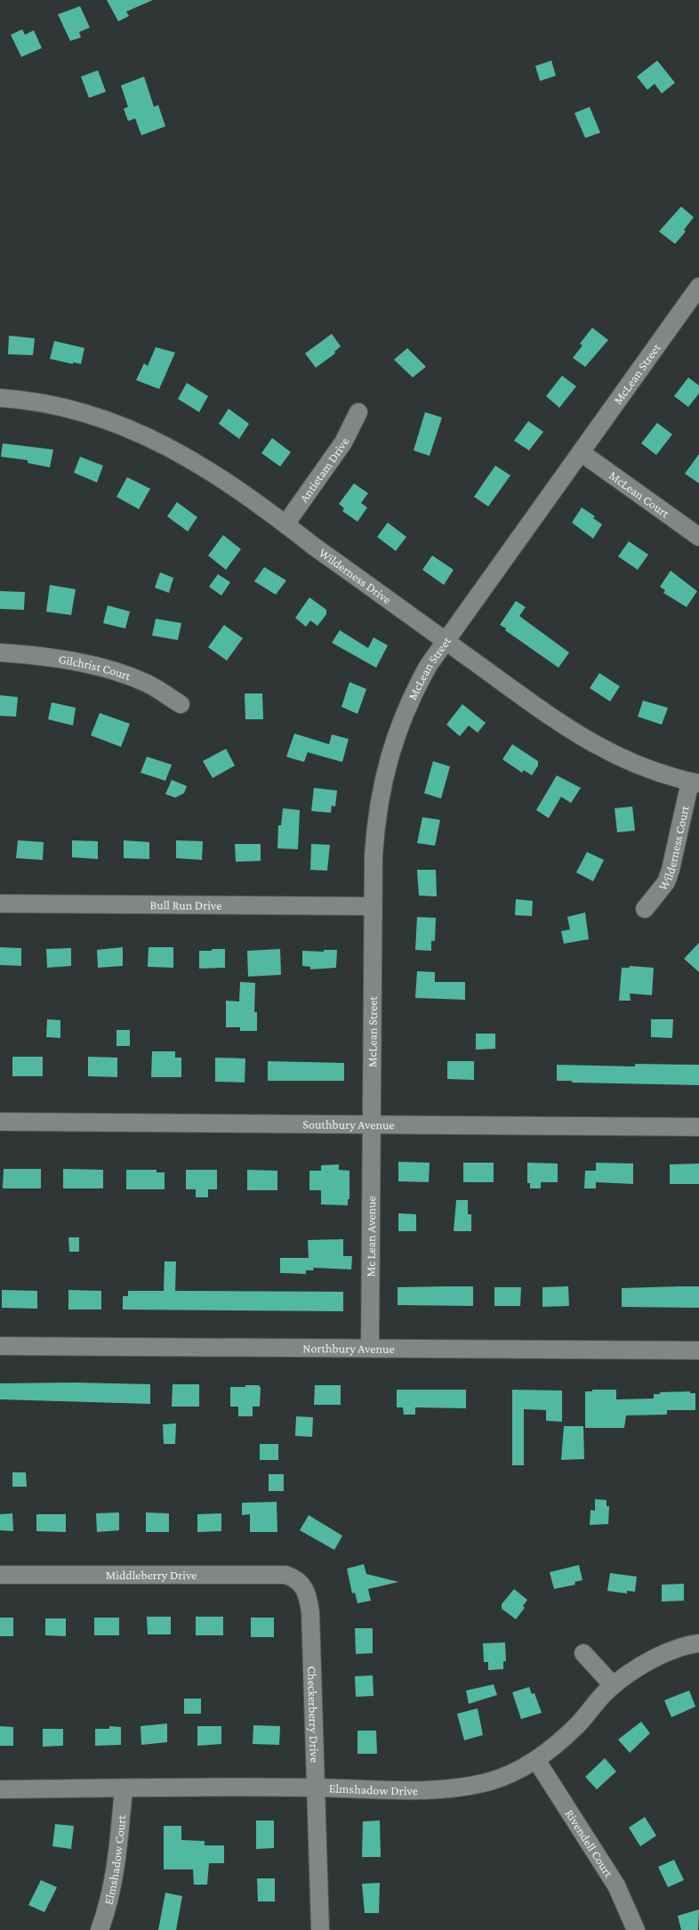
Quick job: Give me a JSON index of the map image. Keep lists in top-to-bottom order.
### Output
{
  "streets": {
    "street": [
      "McLean Street",
      "Antietam Drive",
      "McLean Court",
      "Wilderness Drive",
      "Gilchrist Court",
      "Wilderness Court",
      "Bull Run Drive",
      "Southbury Avenue",
      "Mc Lean Avenue",
      "Northbury Avenue",
      "Middleberry Drive",
      "Checkerberry Drive",
      "Elmshadow Drive",
      "Rivendell Court",
      "Elmshadow Court"
    ]
  },
  "crossings": [
    ["McLean Street", "McLean Court"],
    ["McLean Street", "Wilderness Drive"],
    ["McLean Street", "Bull Run Drive"],
    ["McLean Street", "Southbury Avenue"],
    ["McLean Street", "Mc Lean Avenue"],
    ["Antietam Drive", "Wilderness Drive"],
    ["Wilderness Drive", "Wilderness Court"],
    ["Southbury Avenue", "Mc Lean Avenue"],
    ["Mc Lean Avenue", "Northbury Avenue"],
    ["Middleberry Drive", "Checkerberry Drive"],
    ["Checkerberry Drive", "Elmshadow Drive"],
    ["Elmshadow Drive", "Rivendell Court"],
    ["Elmshadow Drive", "Elmshadow Court"]
  ]
}
